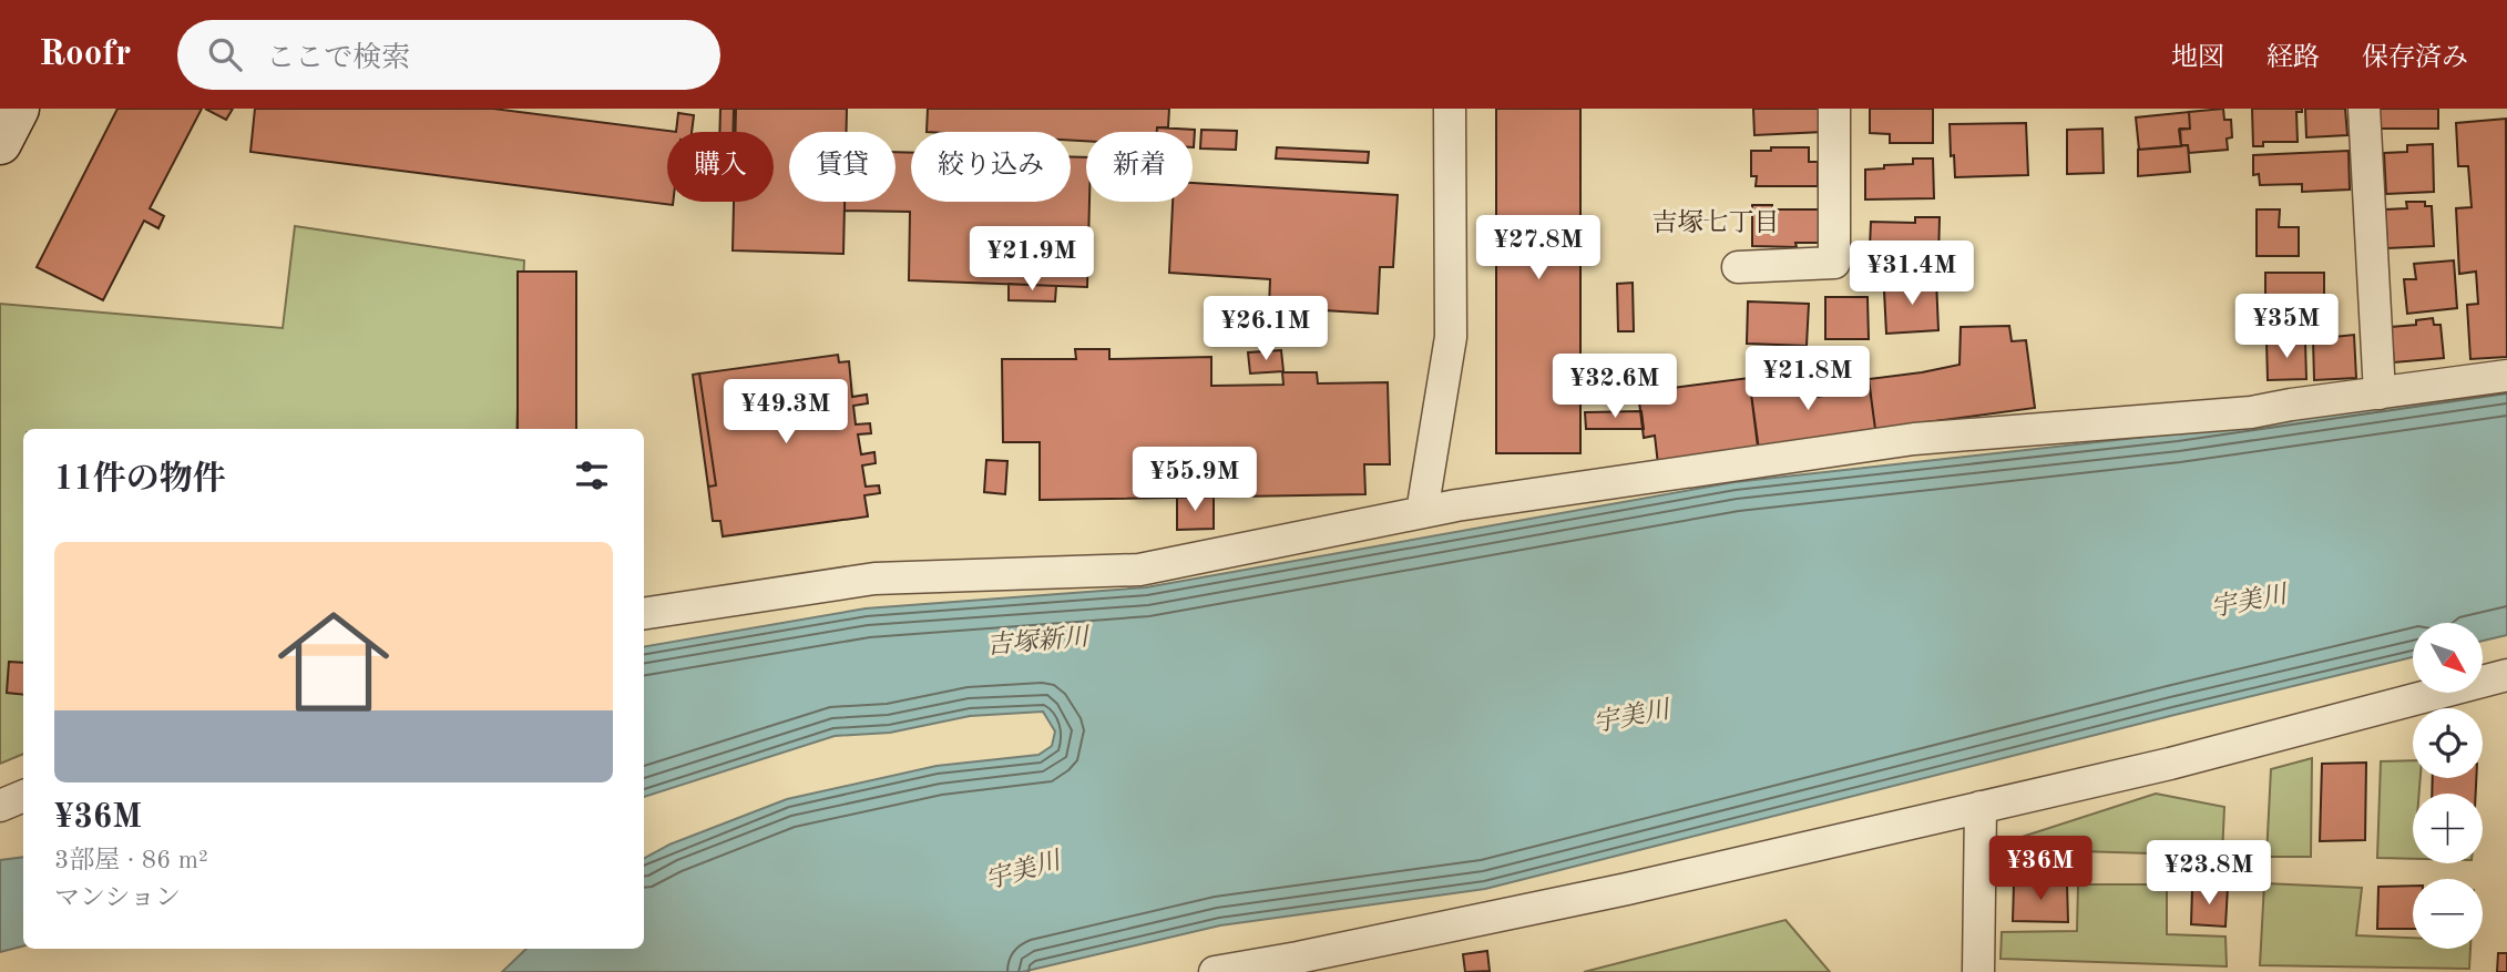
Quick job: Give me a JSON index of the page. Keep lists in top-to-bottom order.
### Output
{
  "districts": ["吉塚七丁目"],
  "water": ["宇美川", "吉塚新川"],
  "north": "bottom right",
  "page": {
    "header": "Roofr",
    "search": "ここで検索",
    "nav": ["地図", "経路", "保存済み"],
    "chip": [
      "購入",
      "賃貸",
      "絞り込み",
      "新着"
    ],
    "price": [
      "¥27.8M",
      "¥21.9M",
      "¥31.4M",
      "¥35M",
      "¥26.1M",
      "¥21.8M",
      "¥32.6M",
      "¥49.3M",
      "¥55.9M",
      "¥36M",
      "¥23.8M"
    ],
    "heading": "11件の物件",
    "list": [
      {
        "name": "¥36M",
        "note": "3部屋 · 86 m² · マンション"
      }
    ],
    "map_buttons": ["+", "−"]
  }
}
